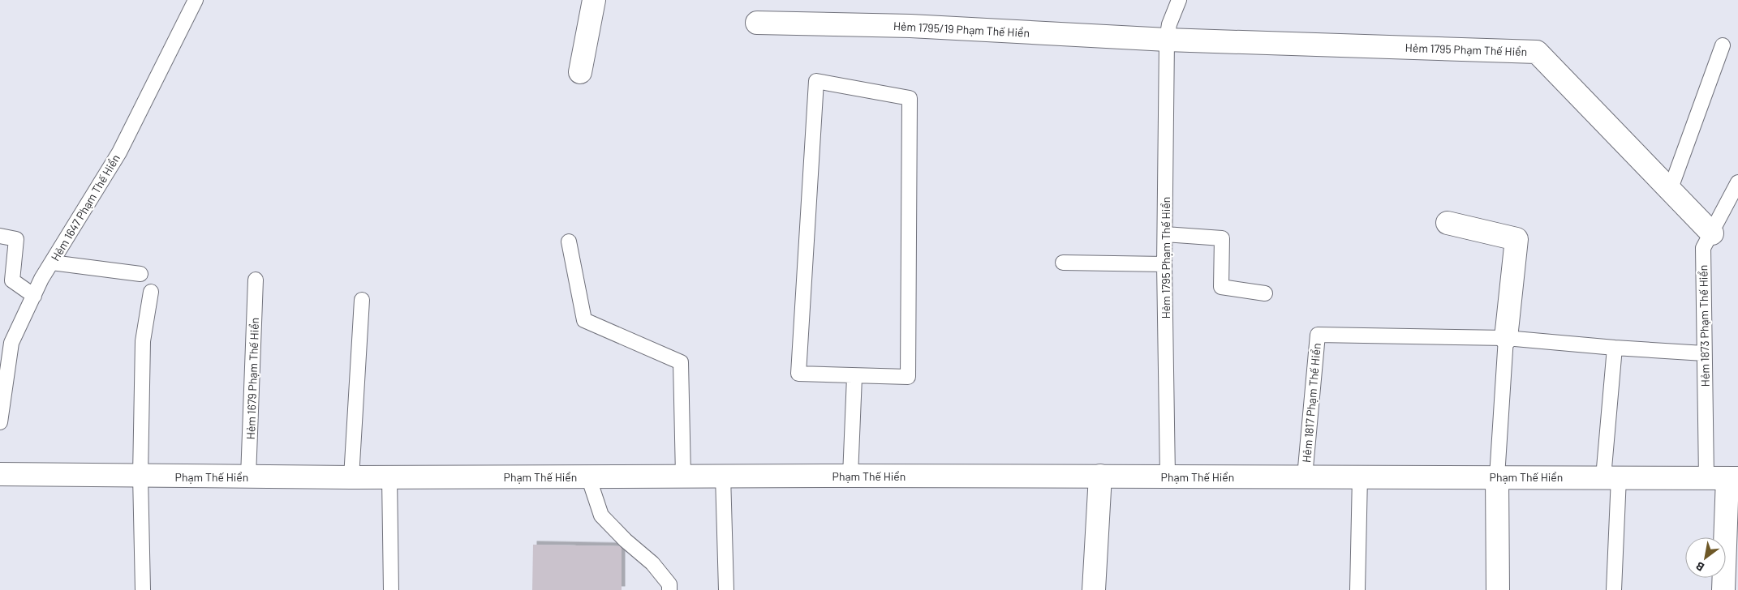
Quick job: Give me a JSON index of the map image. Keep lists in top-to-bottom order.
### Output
{
  "streets": {
    "main road": ["Hẻm 1795/19 Phạm Thế Hiển", "Hẻm 1795 Phạm Thế Hiển", "Phạm Thế Hiển"],
    "lane": [
      "Hẻm 1647 Phạm Thế Hiển",
      "Hẻm 1873 Phạm Thế Hiển",
      "Hẻm 1679 Phạm Thế Hiển",
      "Hẻm 1817 Phạm Thế Hiển"
    ]
  },
  "crossings": [
    ["Hẻm 1795/19 Phạm Thế Hiển", "Hẻm 1795 Phạm Thế Hiển"],
    ["Hẻm 1795 Phạm Thế Hiển", "Hẻm 1873 Phạm Thế Hiển"],
    ["Hẻm 1795 Phạm Thế Hiển", "Phạm Thế Hiển"],
    ["Hẻm 1873 Phạm Thế Hiển", "Phạm Thế Hiển"],
    ["Hẻm 1679 Phạm Thế Hiển", "Phạm Thế Hiển"],
    ["Hẻm 1817 Phạm Thế Hiển", "Phạm Thế Hiển"]
  ],
  "north": "bottom left"
}
